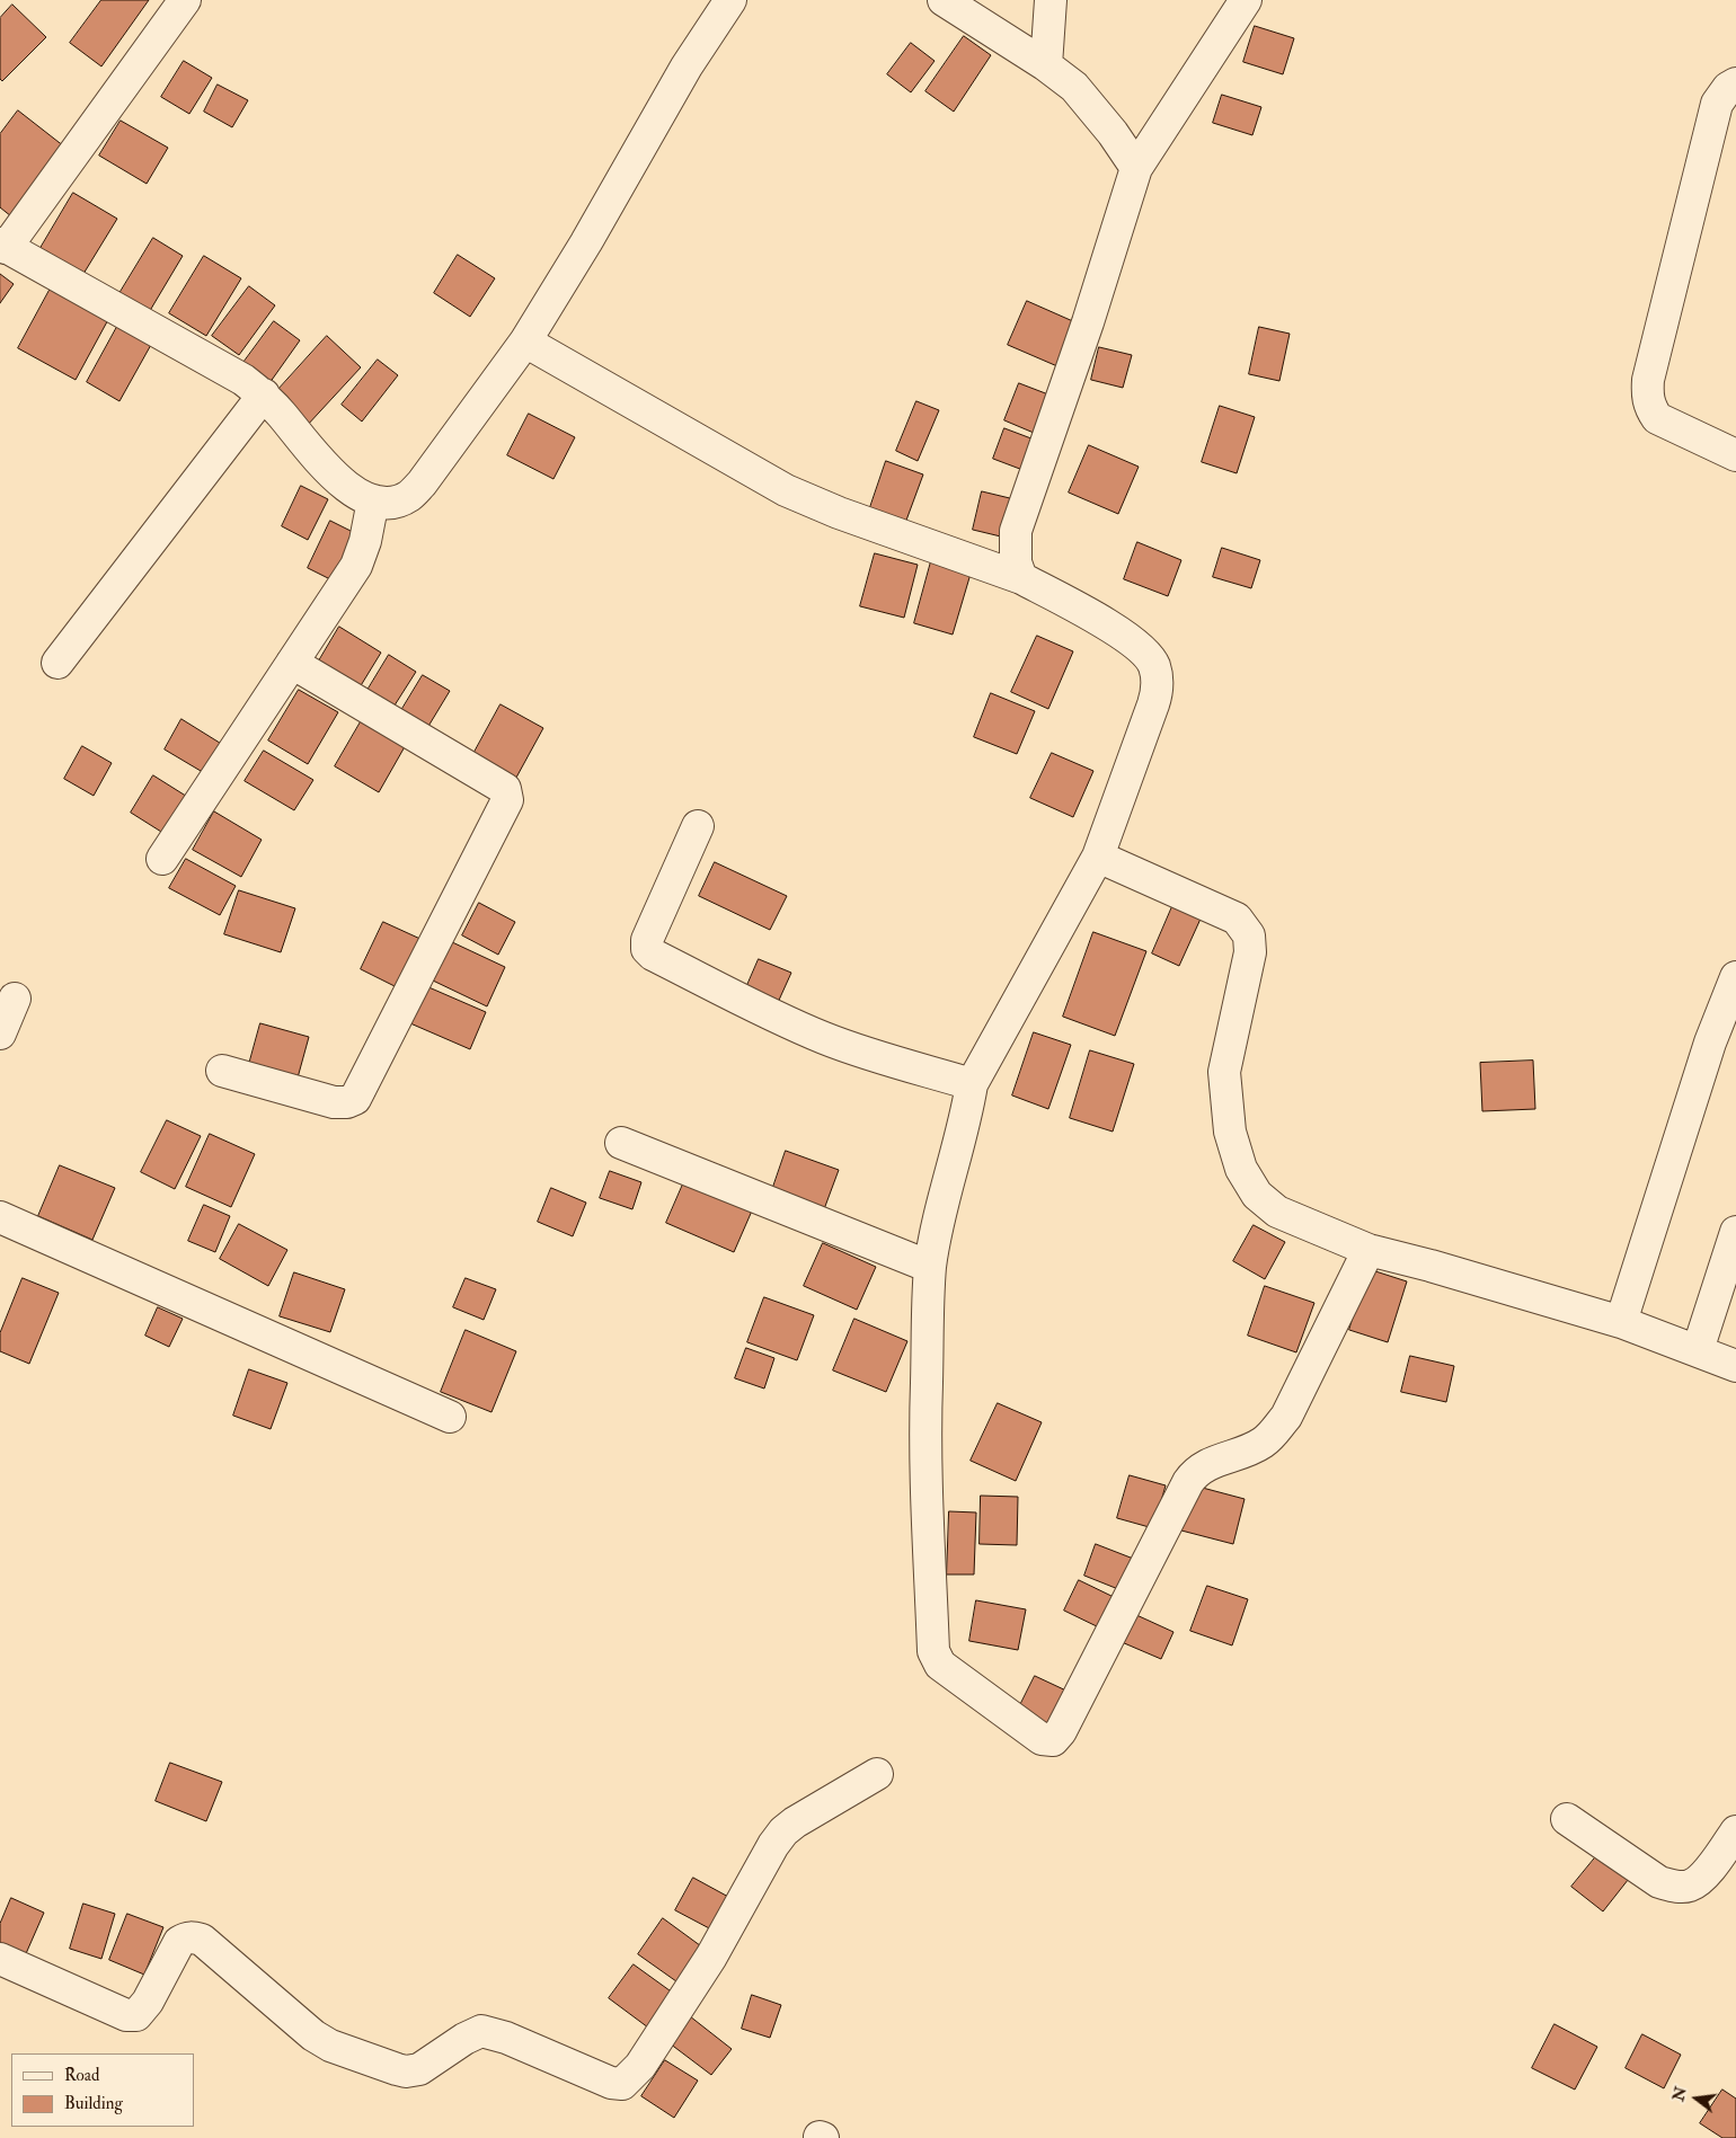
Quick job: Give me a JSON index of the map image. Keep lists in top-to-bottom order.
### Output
{
  "legend": ["Road", "Building"],
  "north": "left"
}
